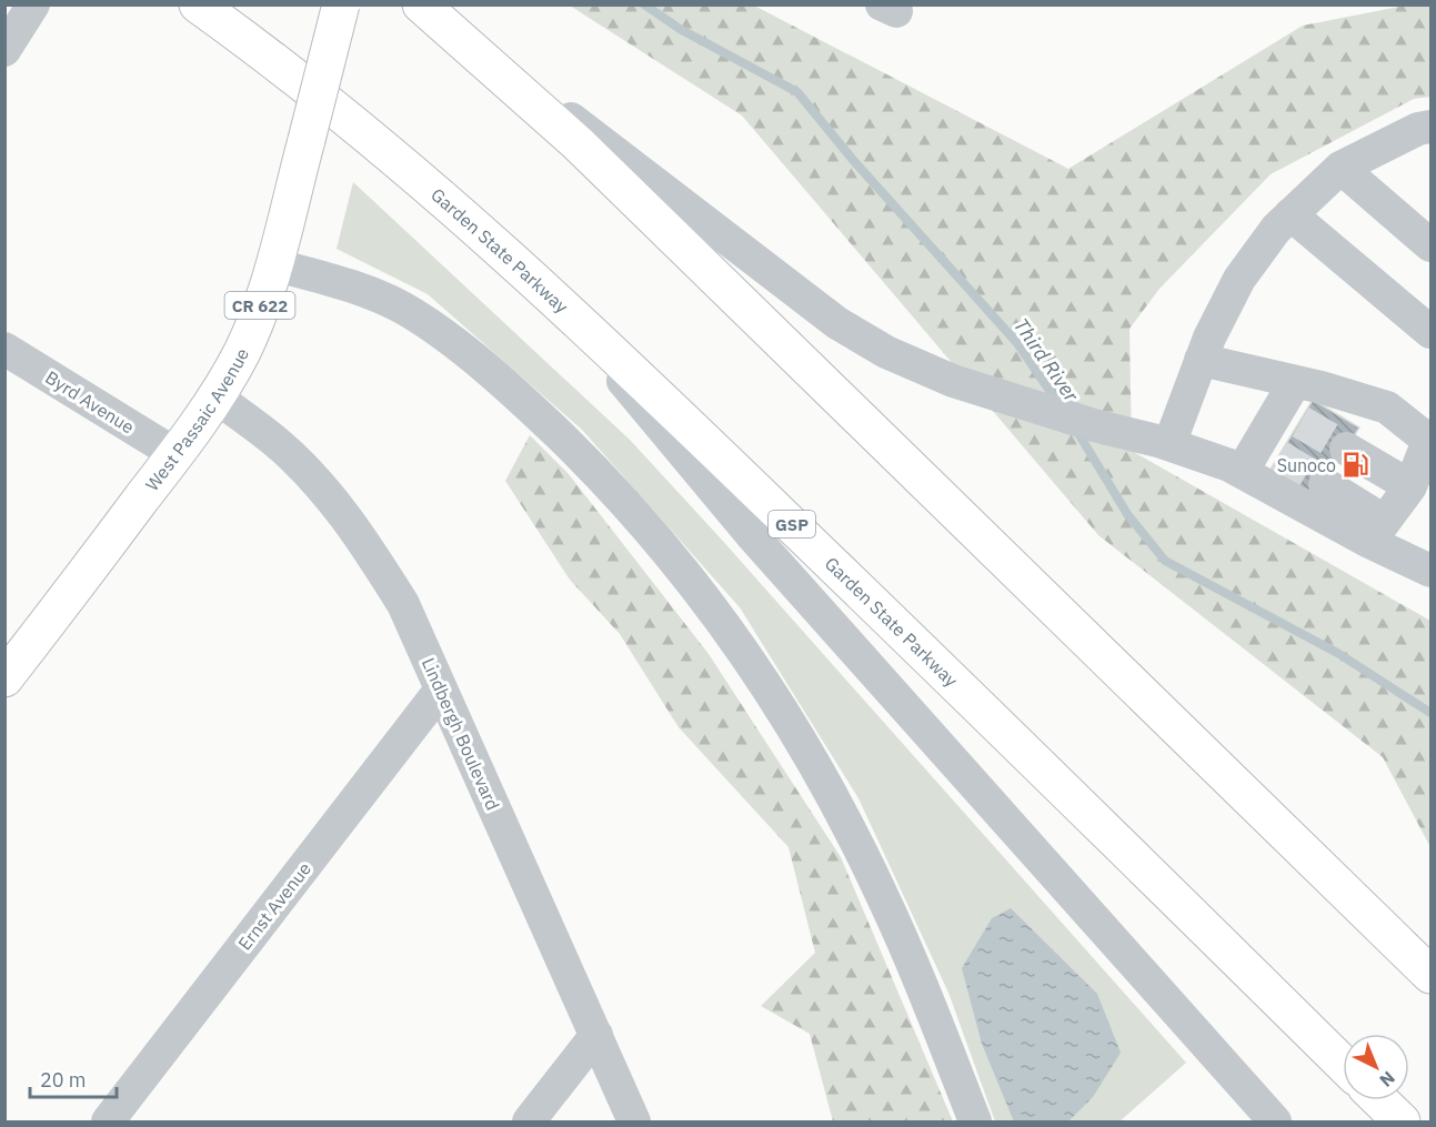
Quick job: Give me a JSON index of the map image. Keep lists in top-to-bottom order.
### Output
{
  "streets": {
    "main road": [
      "Garden State Parkway",
      "CR 622",
      "West Passaic Avenue",
      "GSP"
    ],
    "street": ["Byrd Avenue", "Lindbergh Boulevard", "Ernst Avenue"]
  },
  "crossings": [
    ["Byrd Avenue", "West Passaic Avenue"],
    ["West Passaic Avenue", "Lindbergh Boulevard"],
    ["Lindbergh Boulevard", "Ernst Avenue"]
  ],
  "water": ["Third River"],
  "places": {
    "fuel station": ["Sunoco"]
  },
  "scale_bar": "20 m",
  "north": "bottom right"
}
